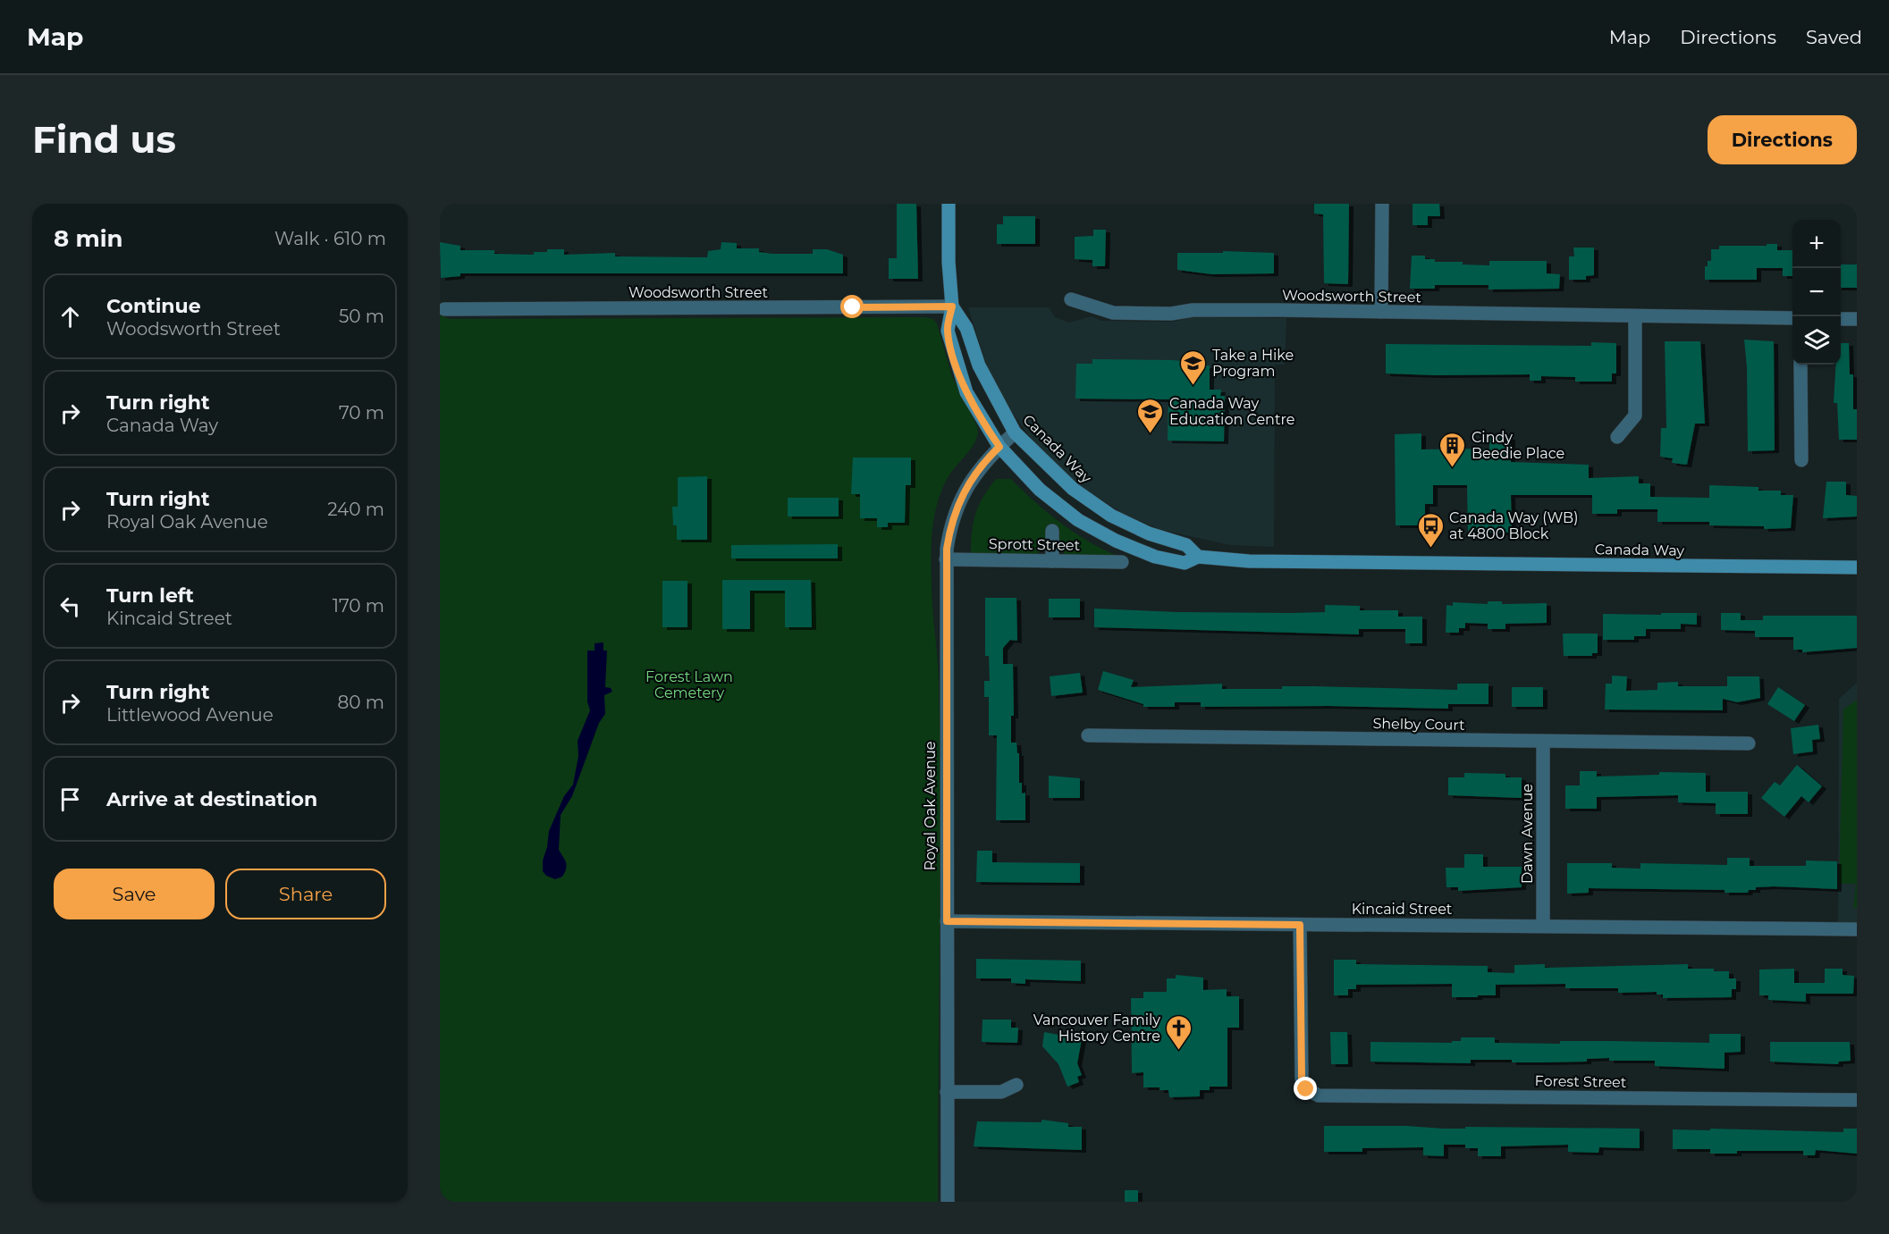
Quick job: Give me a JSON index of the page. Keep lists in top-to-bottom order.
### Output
{
  "streets": {
    "main road": ["Canada Way"],
    "street": [
      "Woodsworth Street",
      "Sprott Street",
      "Shelby Court",
      "Royal Oak Avenue",
      "Dawn Avenue",
      "Kincaid Street",
      "Forest Street"
    ]
  },
  "crossings": [
    ["Woodsworth Street", "Canada Way"],
    ["Canada Way", "Royal Oak Avenue"],
    ["Sprott Street", "Royal Oak Avenue"],
    ["Shelby Court", "Dawn Avenue"],
    ["Royal Oak Avenue", "Kincaid Street"],
    ["Dawn Avenue", "Kincaid Street"],
    ["Kincaid Street", "Forest Street"]
  ],
  "parks": ["Forest Lawn Cemetery"],
  "places": {
    "school or university": ["Take a Hike Program", "Canada Way Education Centre"],
    "building": ["Cindy Beedie Place"],
    "bus stop": ["Canada Way (WB) at 4800 Block"],
    "church": ["Vancouver Family History Centre"]
  },
  "page": {
    "header": "Map",
    "nav": ["Map", "Directions", "Saved"],
    "buttons": [
      "Directions",
      ["Save", "Share"]
    ],
    "title": "Find us",
    "heading": ["8 min", "Walk · 610 m"],
    "map_buttons": ["+", "−"],
    "list": [
      ["Continue", "Woodsworth Street", "50 m"],
      ["Turn right", "Canada Way", "70 m"],
      ["Turn right", "Royal Oak Avenue", "240 m"],
      ["Turn left", "Kincaid Street", "170 m"],
      ["Turn right", "Littlewood Avenue", "80 m"],
      "Arrive at destination"
    ]
  }
}
